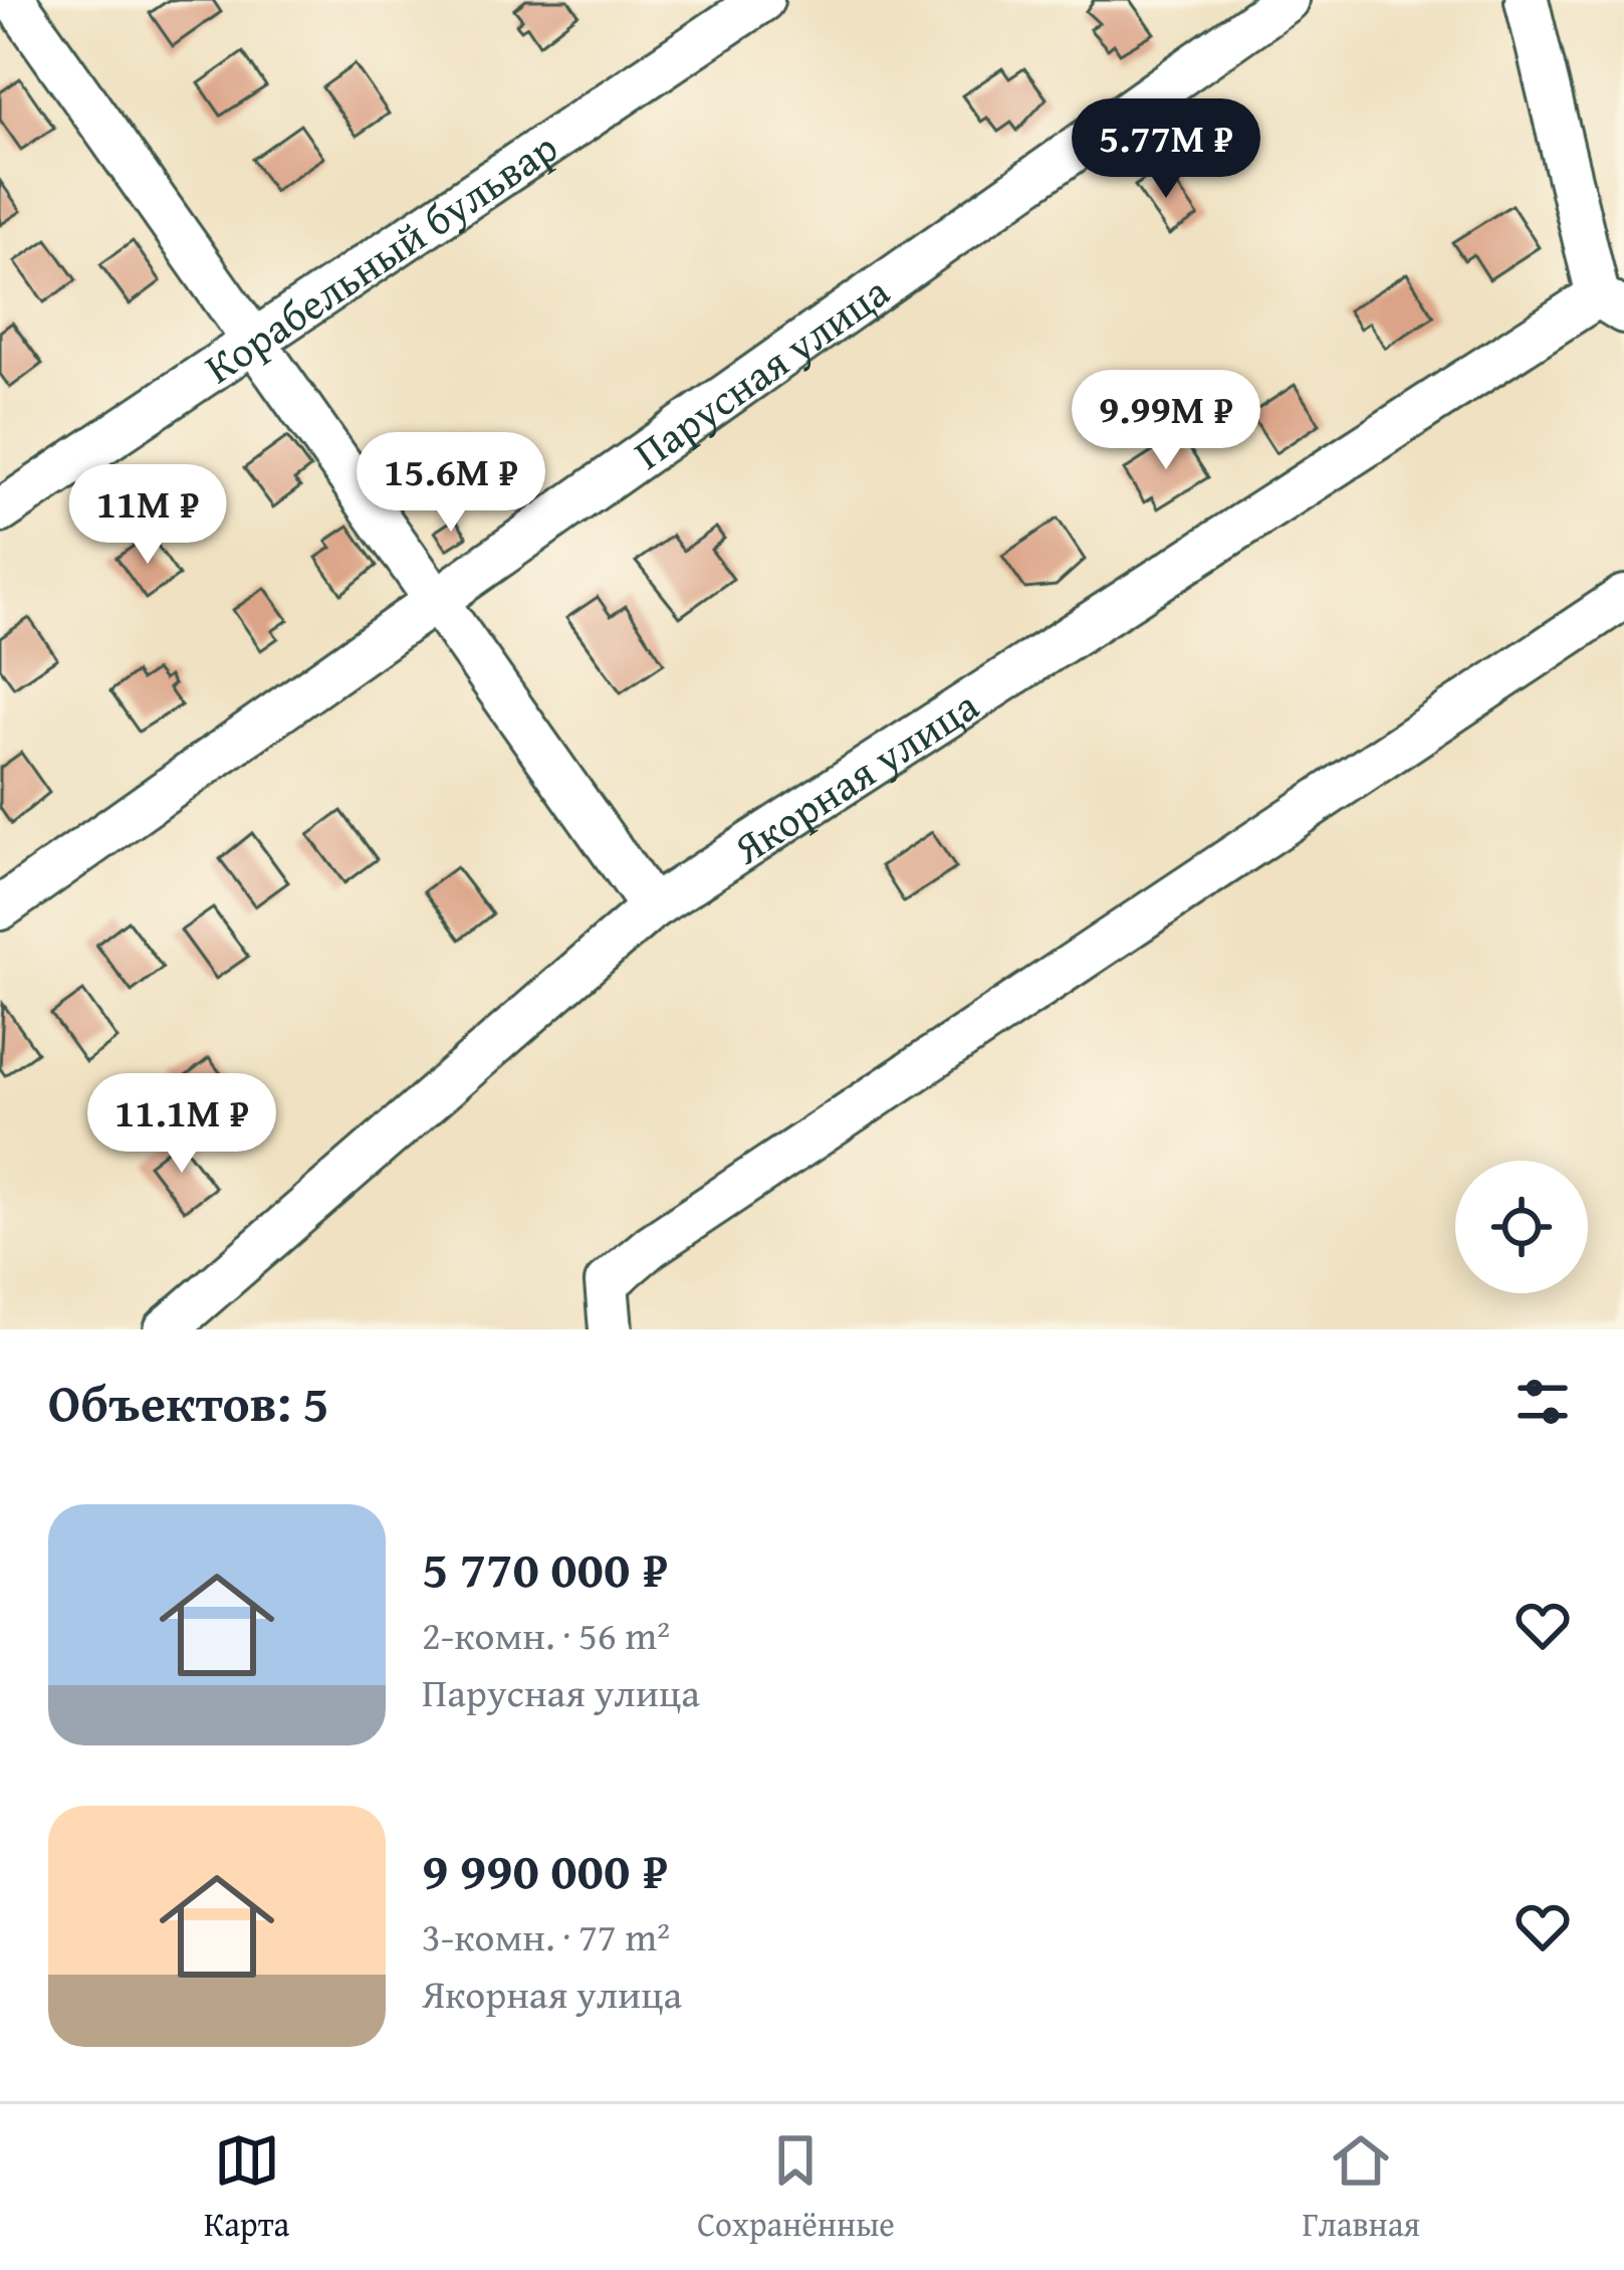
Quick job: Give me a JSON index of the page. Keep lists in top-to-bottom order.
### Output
{
  "streets": {
    "street": ["Корабельный бульвар", "Парусная улица", "Якорная улица"]
  },
  "page": {
    "price": [
      "5.77M ₽",
      "9.99M ₽",
      "15.6M ₽",
      "11M ₽",
      "11.1M ₽"
    ],
    "heading": "Объектов: 5",
    "list": [
      {
        "name": "5 770 000 ₽",
        "note": "2-комн. · 56 m² · Парусная улица"
      },
      {
        "name": "9 990 000 ₽",
        "note": "3-комн. · 77 m² · Якорная улица"
      }
    ],
    "tabs": ["Карта", "Сохранённые", "Главная"]
  }
}
